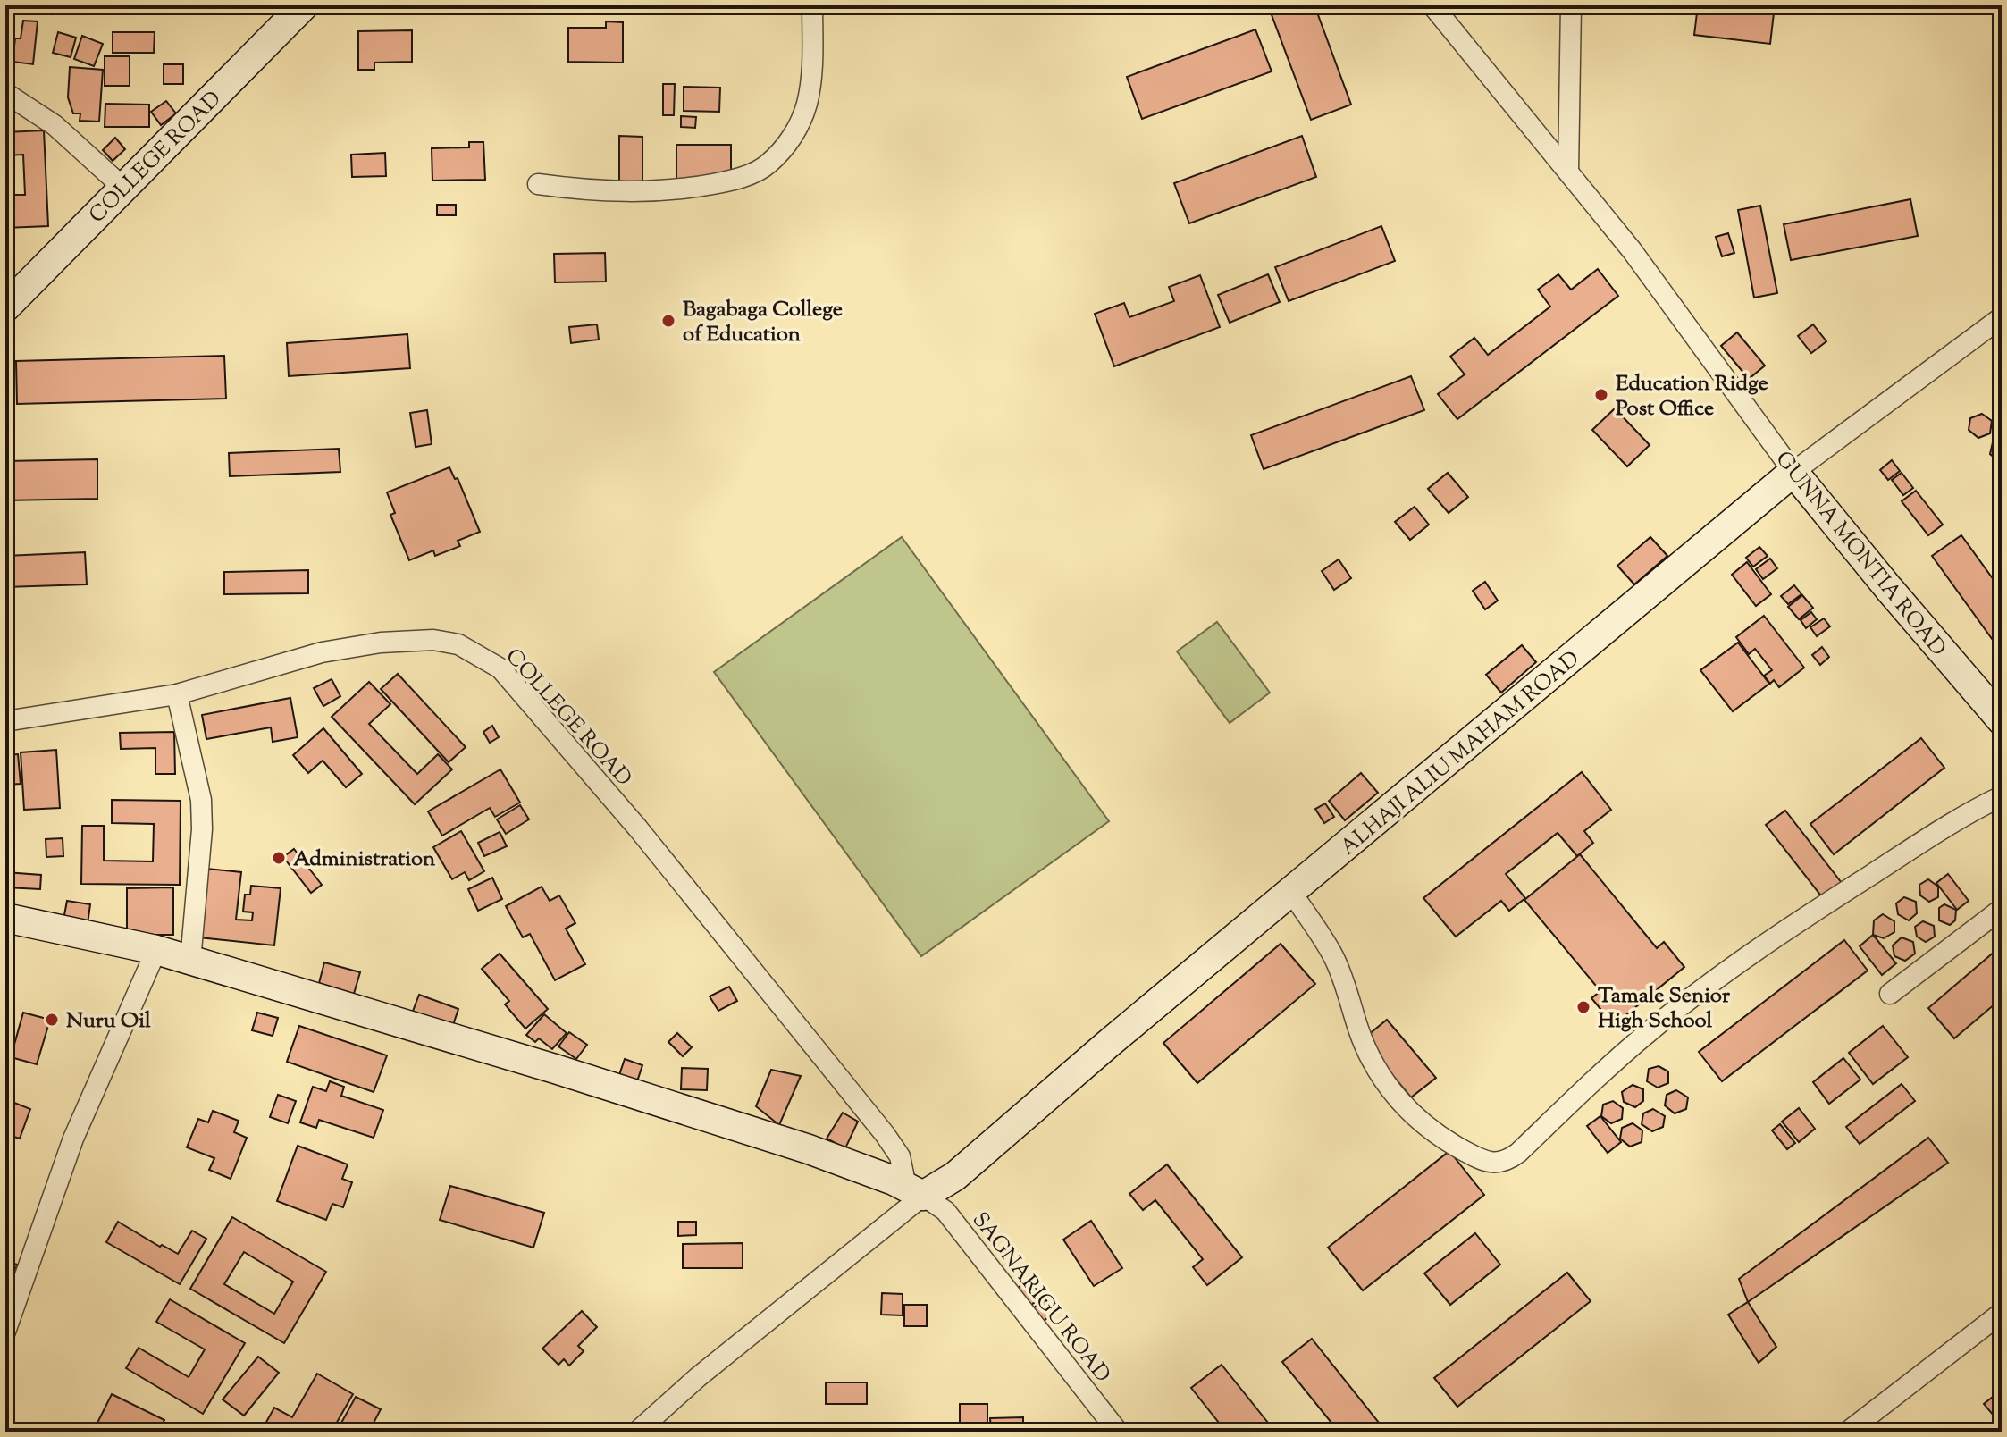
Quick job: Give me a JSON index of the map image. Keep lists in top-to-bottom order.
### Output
{
  "streets": {
    "street": [
      "COLLEGE ROAD",
      "GUNNA MONTIA ROAD",
      "ALHAJI ALIU MAHAM ROAD",
      "SAGNARIGU ROAD"
    ]
  },
  "crossings": [
    ["COLLEGE ROAD", "ALHAJI ALIU MAHAM ROAD"],
    ["COLLEGE ROAD", "SAGNARIGU ROAD"],
    ["GUNNA MONTIA ROAD", "ALHAJI ALIU MAHAM ROAD"],
    ["ALHAJI ALIU MAHAM ROAD", "SAGNARIGU ROAD"]
  ],
  "places": [
    "Bagabaga College of Education",
    "Education Ridge Post Office",
    "Administration",
    "Tamale Senior High School",
    "Nuru Oil"
  ]
}
